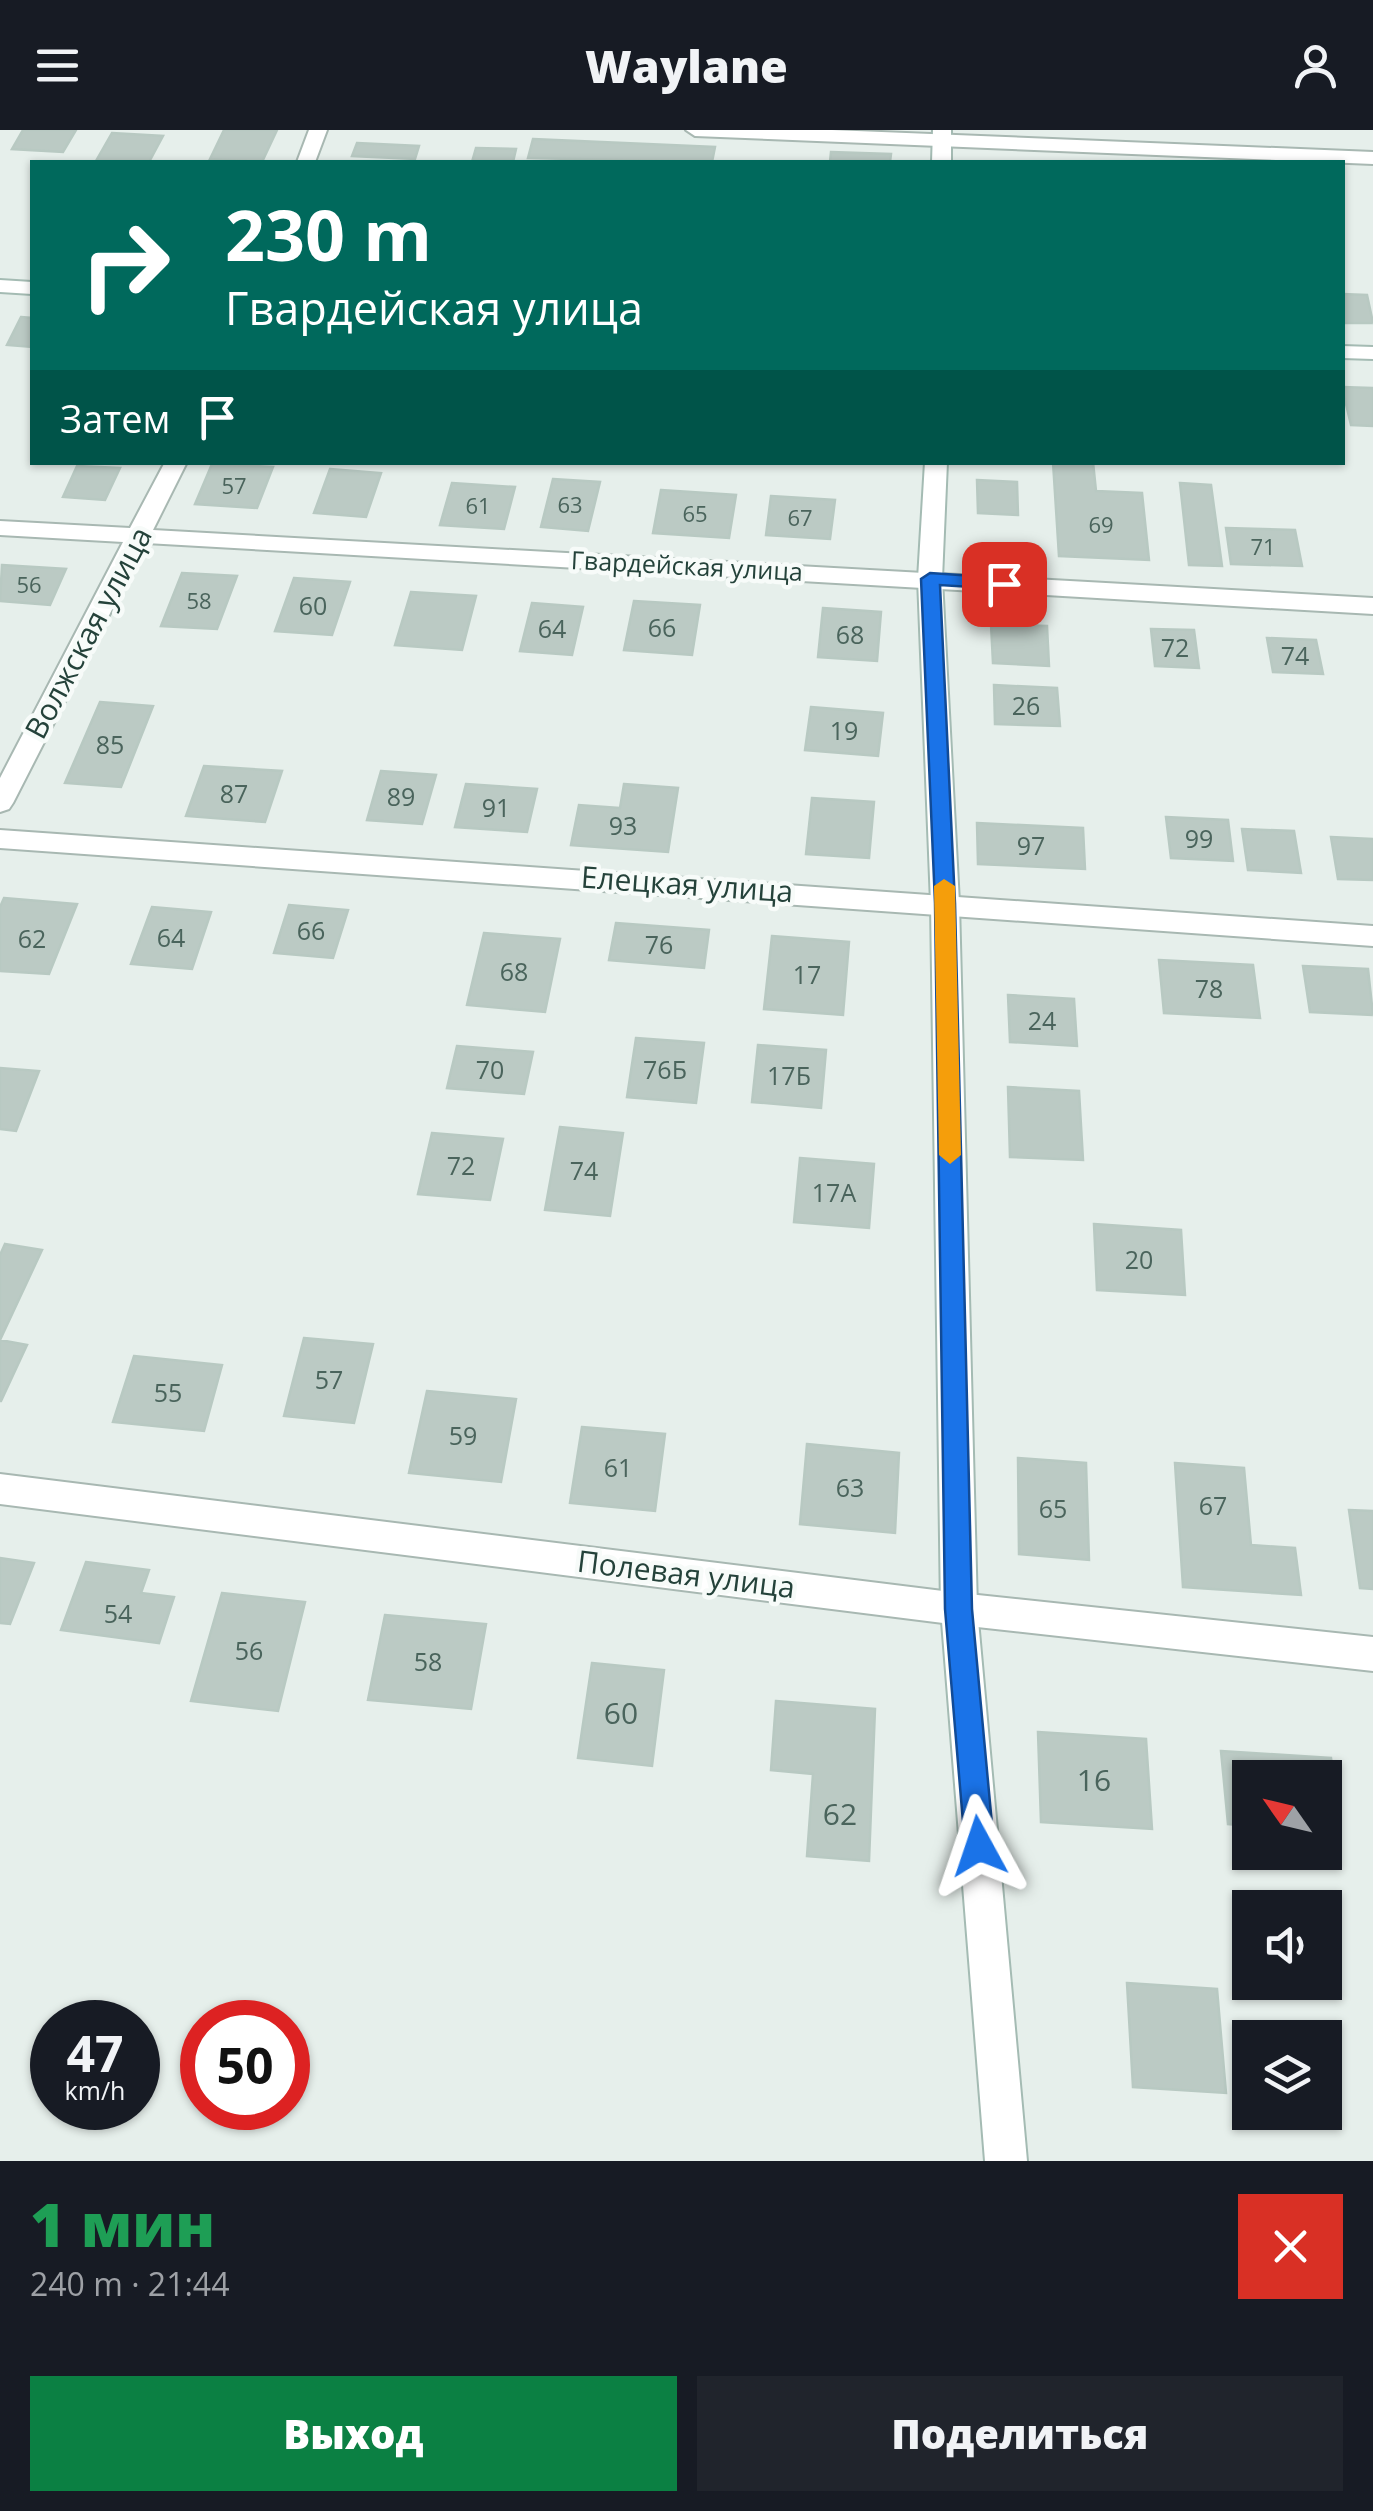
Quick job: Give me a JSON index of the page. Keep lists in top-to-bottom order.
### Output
{
  "streets": {
    "street": [
      "Гвардейская улица",
      "Волжская улица",
      "Елецкая улица",
      "Полевая улица"
    ]
  },
  "crossings": [
    ["Гвардейская улица", "Волжская улица"]
  ],
  "house_numbers": [
    "57",
    "63",
    "61",
    "65",
    "67",
    "69",
    "71",
    "56",
    "58",
    "60",
    "66",
    "64",
    "68",
    "72",
    "74",
    "26",
    "19",
    "85",
    "87",
    "89",
    "91",
    "93",
    "99",
    "97",
    "66",
    "64",
    "62",
    "76",
    "68",
    "17",
    "78",
    "24",
    "70",
    "76Б",
    "17Б",
    "72",
    "74",
    "17А",
    "20",
    "57",
    "55",
    "59",
    "61",
    "63",
    "67",
    "65",
    "54",
    "56",
    "58",
    "60",
    "16",
    "62"
  ],
  "north": "top left",
  "page": {
    "header": "Waylane",
    "turn": ["230 m", "Гвардейская улица"],
    "then": "Затем",
    "speed": "47 km/h",
    "limit": "50",
    "heading": ["1 мин", "240 m · 21:44"],
    "buttons": ["Выход", "Поделиться"]
  }
}
